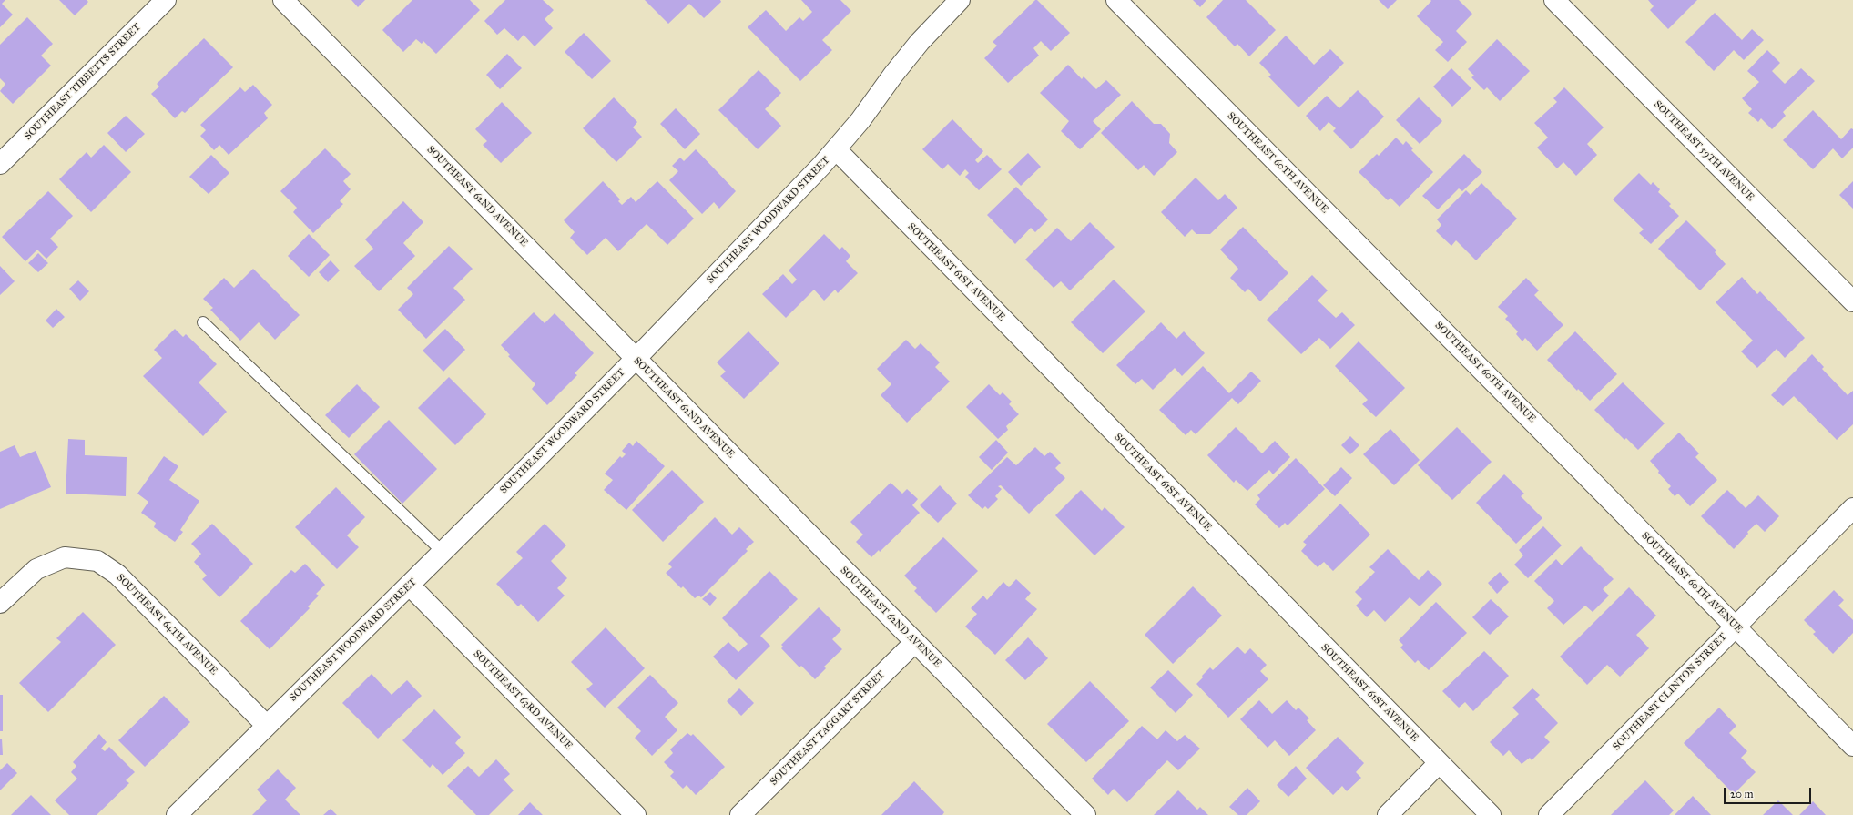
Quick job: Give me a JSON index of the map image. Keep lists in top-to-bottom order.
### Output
{
  "streets": {
    "street": [
      "SOUTHEAST TIBBETTS STREET",
      "SOUTHEAST 59TH AVENUE",
      "SOUTHEAST 60TH AVENUE",
      "SOUTHEAST 62ND AVENUE",
      "SOUTHEAST WOODWARD STREET",
      "SOUTHEAST 61ST AVENUE",
      "SOUTHEAST 64TH AVENUE",
      "SOUTHEAST CLINTON STREET",
      "SOUTHEAST 63RD AVENUE",
      "SOUTHEAST TAGGART STREET"
    ]
  },
  "crossings": [
    ["SOUTHEAST 60TH AVENUE", "SOUTHEAST CLINTON STREET"],
    ["SOUTHEAST 62ND AVENUE", "SOUTHEAST WOODWARD STREET"],
    ["SOUTHEAST 62ND AVENUE", "SOUTHEAST TAGGART STREET"],
    ["SOUTHEAST WOODWARD STREET", "SOUTHEAST 61ST AVENUE"],
    ["SOUTHEAST WOODWARD STREET", "SOUTHEAST 64TH AVENUE"],
    ["SOUTHEAST WOODWARD STREET", "SOUTHEAST 63RD AVENUE"]
  ],
  "scale_bar": "20 m"
}
